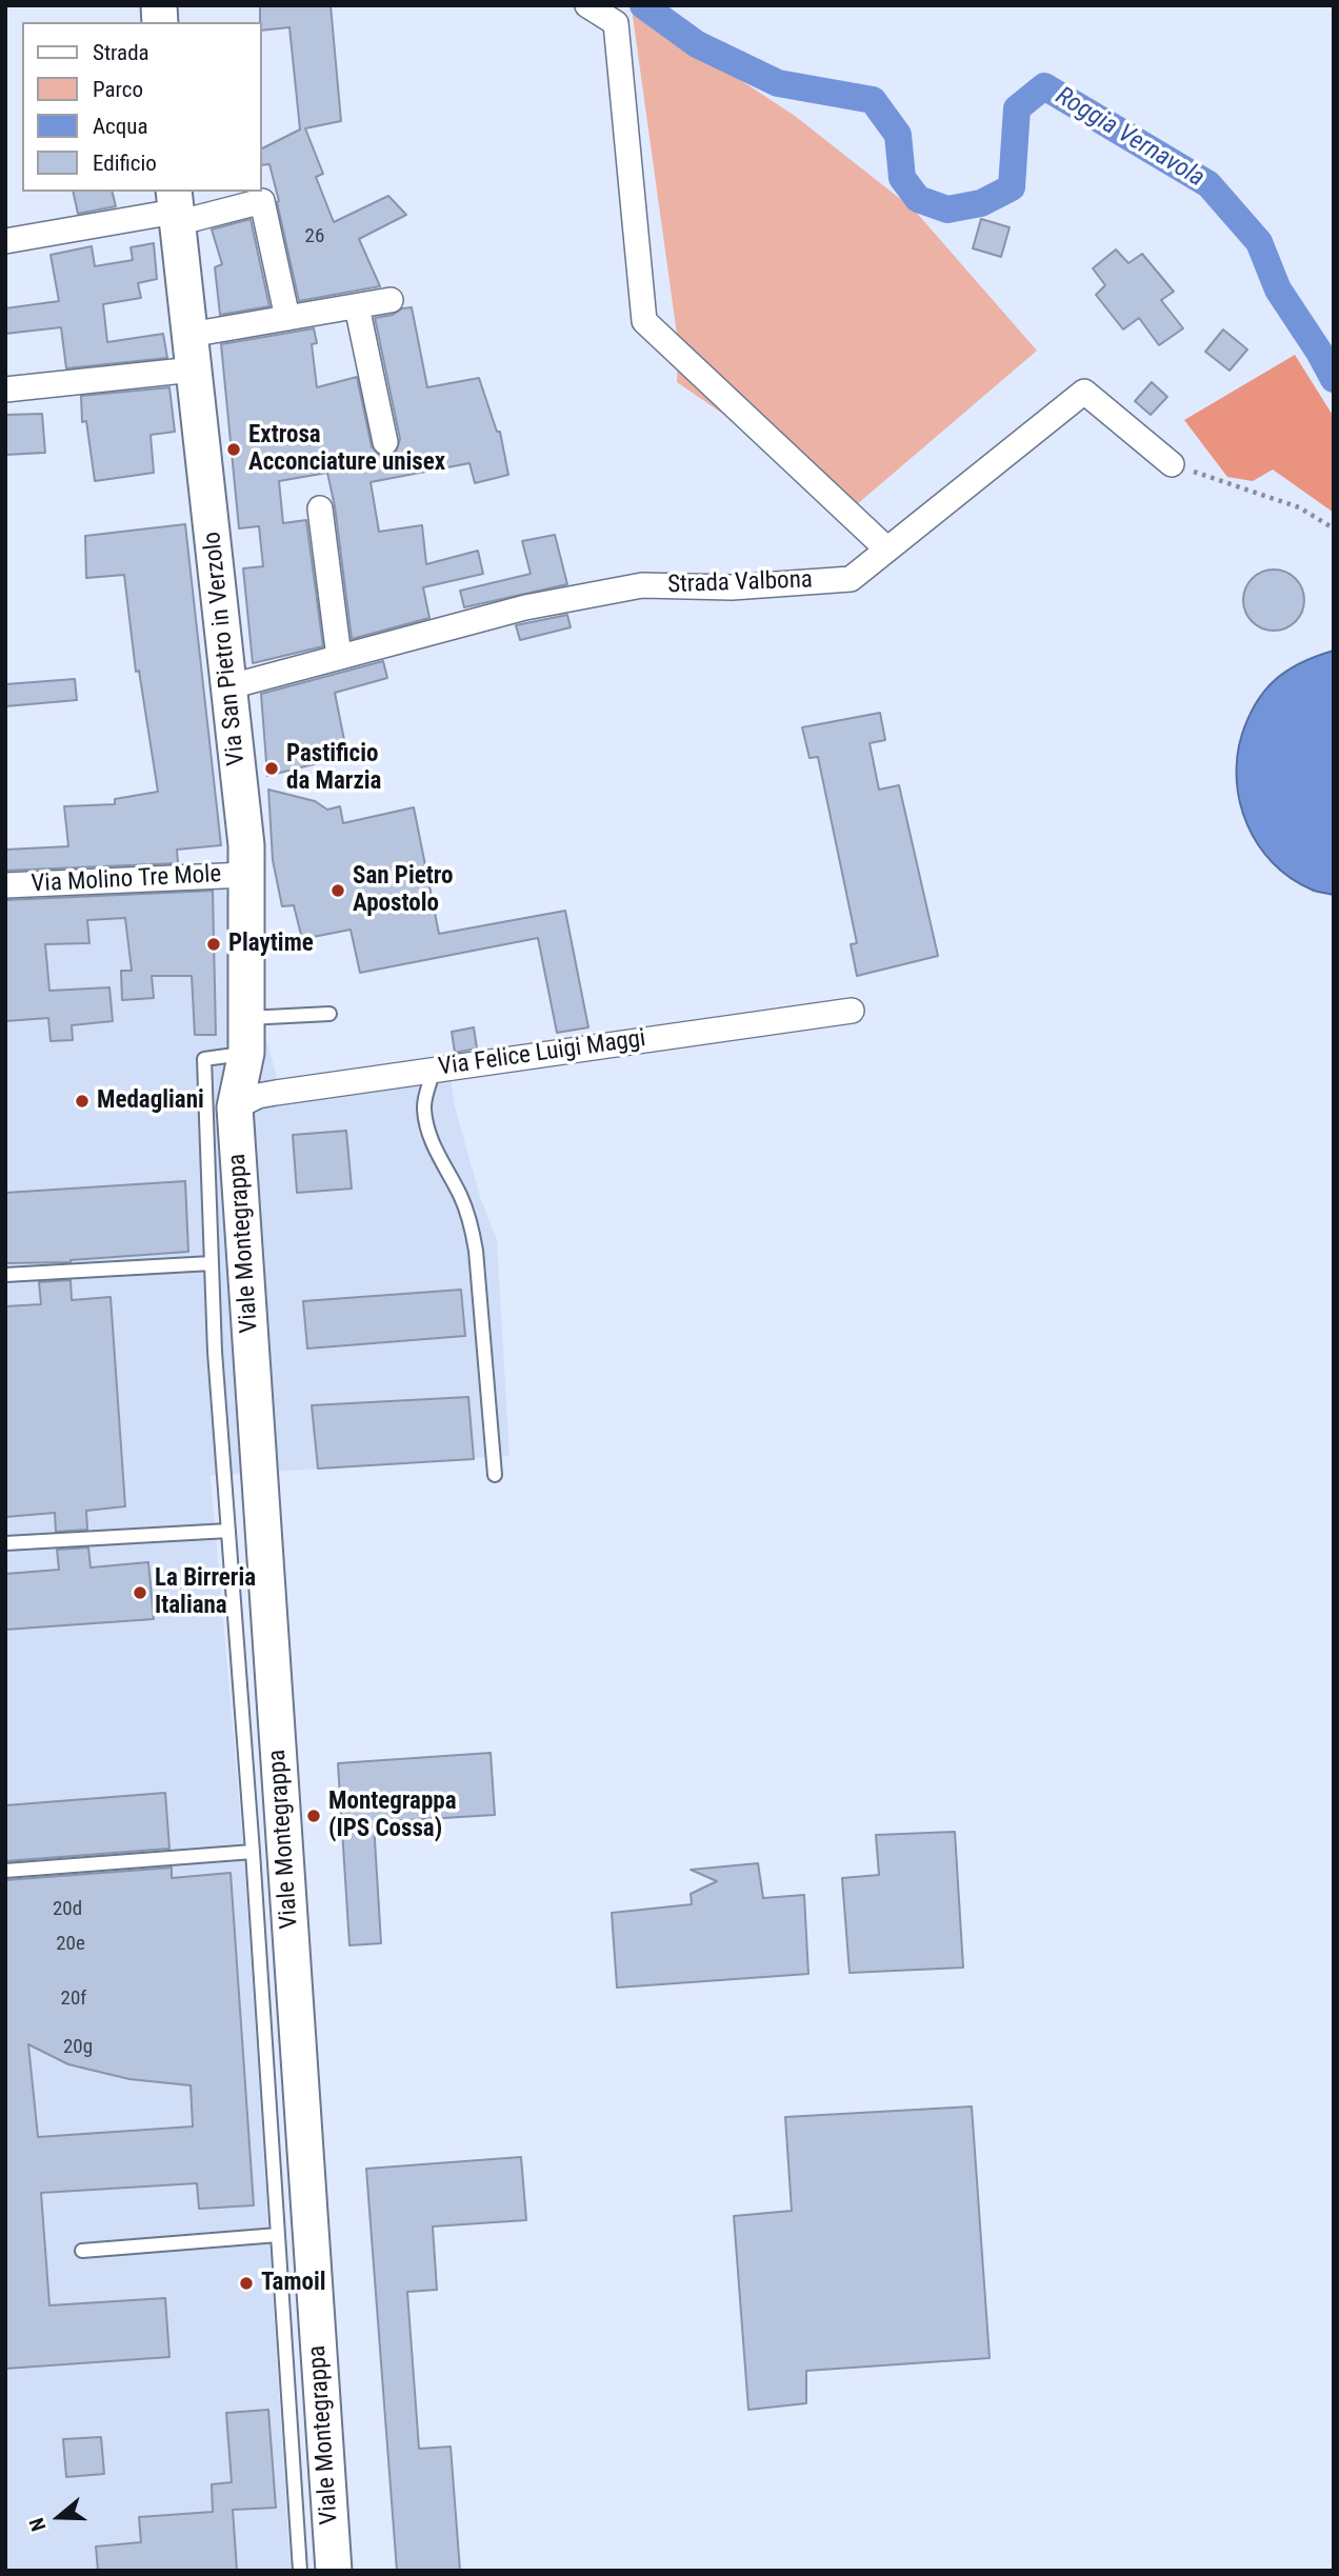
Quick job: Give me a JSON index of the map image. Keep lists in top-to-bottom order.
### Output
{
  "streets": {
    "main road": ["Via San Pietro in Verzolo", "Viale Montegrappa"],
    "street": ["Strada Valbona", "Via Molino Tre Mole", "Via Felice Luigi Maggi"]
  },
  "crossings": [
    ["Strada Valbona", "Via San Pietro in Verzolo"],
    ["Via San Pietro in Verzolo", "Via Molino Tre Mole"],
    ["Via San Pietro in Verzolo", "Via Felice Luigi Maggi"],
    ["Via San Pietro in Verzolo", "Viale Montegrappa"],
    ["Via Felice Luigi Maggi", "Viale Montegrappa"]
  ],
  "water": ["Roggia Vernavola"],
  "places": [
    "Extrosa Acconciature unisex",
    "Pastificio da Marzia",
    "San Pietro Apostolo",
    "Playtime",
    "Medagliani",
    "La Birreria Italiana",
    "Montegrappa (IPS Cossa)",
    "Tamoil"
  ],
  "house_numbers": [
    "26",
    "20d",
    "20e",
    "20f",
    "20g"
  ],
  "legend": [
    "Strada",
    "Parco",
    "Acqua",
    "Edificio"
  ],
  "north": "left"
}
